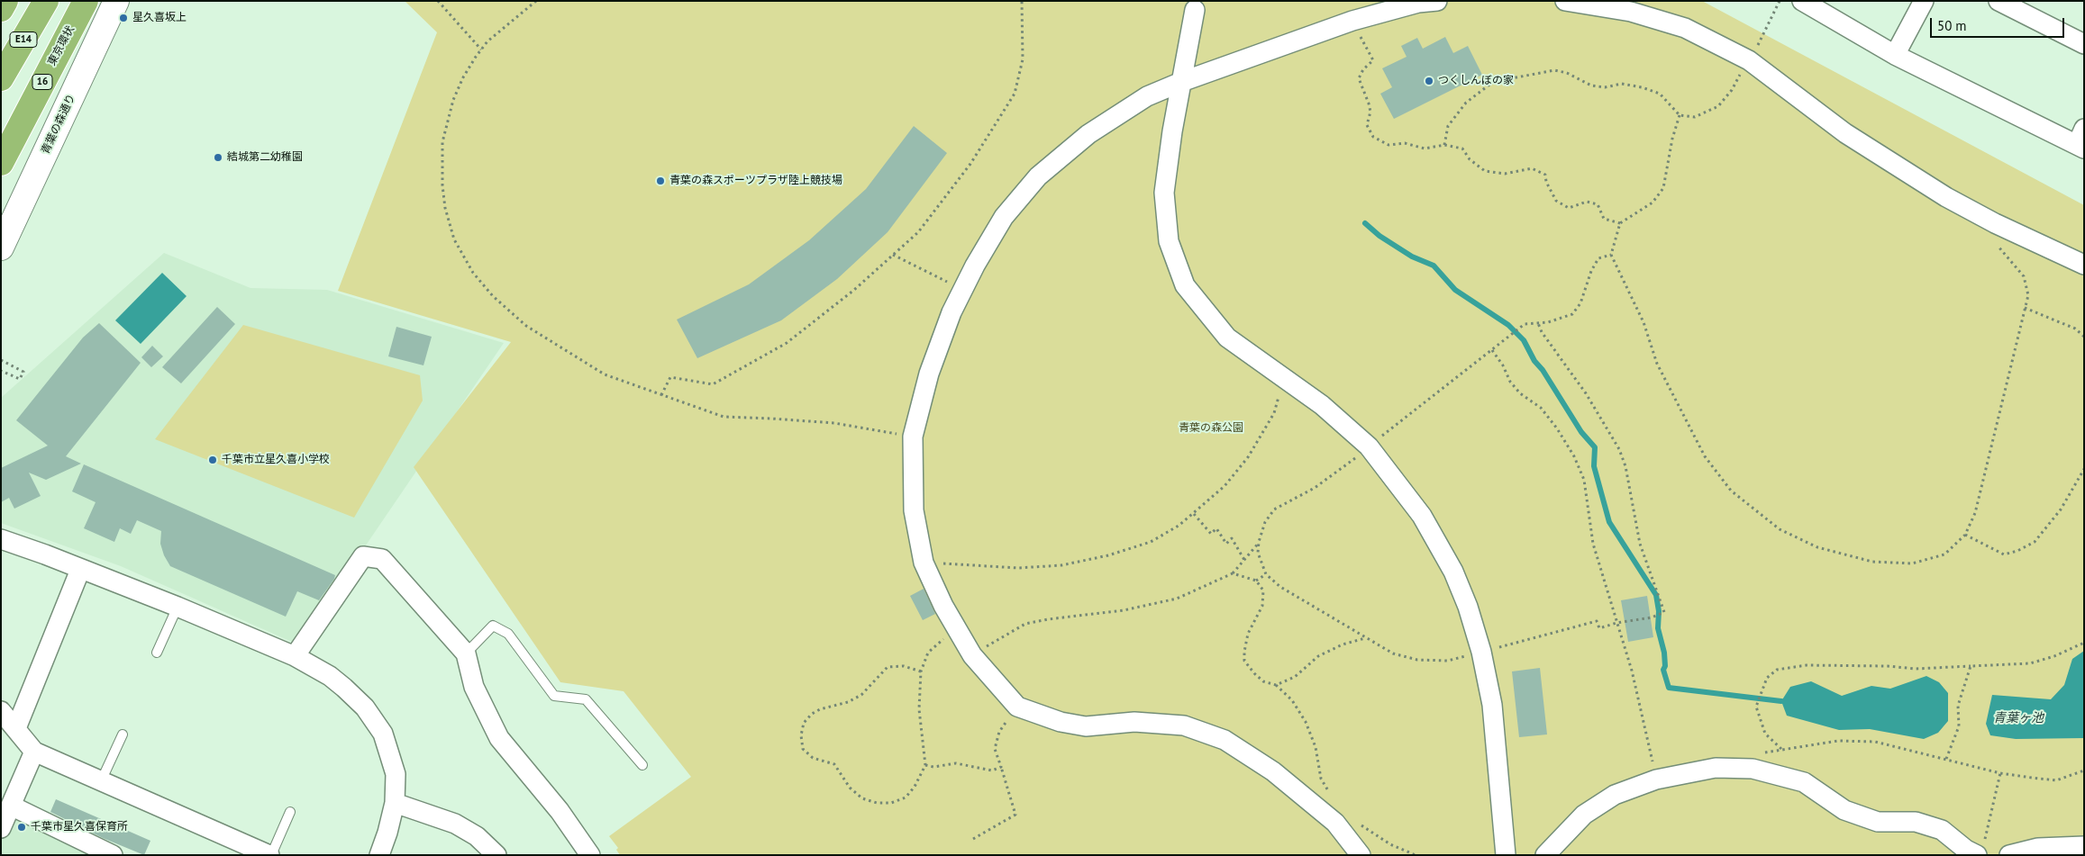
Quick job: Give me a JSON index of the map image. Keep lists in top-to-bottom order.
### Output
{
  "streets": {
    "highway": ["E14", "東京環状", "16"],
    "street": ["青葉の森通り"]
  },
  "water": ["青葉ヶ池"],
  "parks": ["青葉の森公園"],
  "places": [
    "星久喜坂上",
    "つくしんぼの家",
    "結城第二幼稚園",
    "青葉の森スポーツプラザ陸上競技場",
    "千葉市立星久喜小学校",
    "千葉市星久喜保育所"
  ],
  "scale_bar": "50 m"
}
